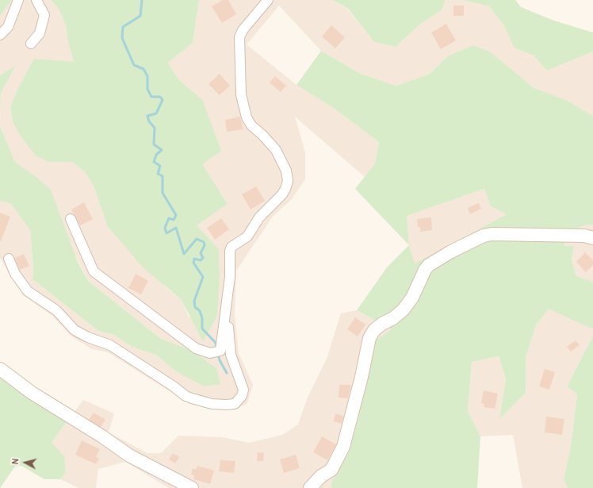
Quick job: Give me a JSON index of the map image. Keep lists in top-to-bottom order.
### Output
{
  "north": "left"
}
